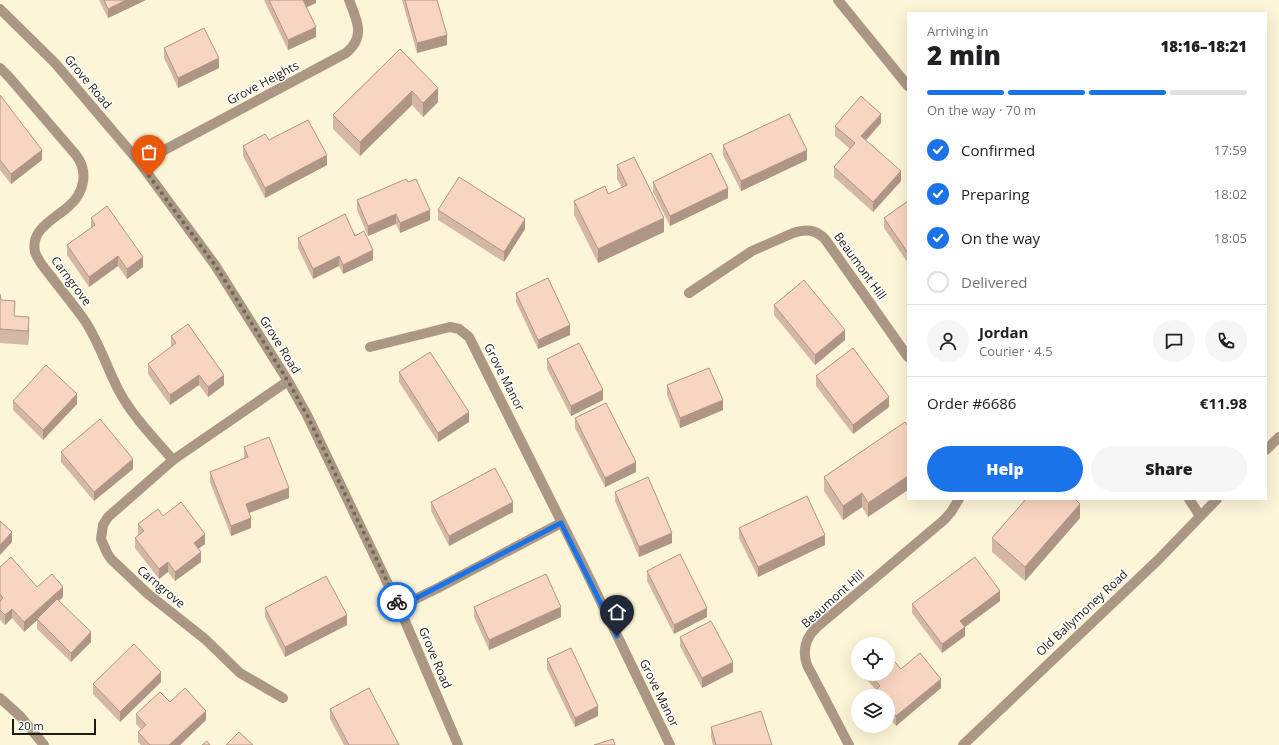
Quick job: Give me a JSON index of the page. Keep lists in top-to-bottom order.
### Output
{
  "streets": {
    "street": [
      "Grove Road",
      "Grove Heights",
      "Beaumont Hill",
      "Carngrove",
      "Grove Manor",
      "Old Ballymoney Road"
    ]
  },
  "crossings": [
    ["Grove Road", "Grove Heights"],
    ["Grove Road", "Carngrove"]
  ],
  "scale_bar": "20 m",
  "page": {
    "heading": ["2 min", "Arriving in", "18:16–18:21"],
    "panel": [
      "Jordan",
      "Courier · 4.5",
      "Order #6686",
      "€11.98"
    ],
    "bar": "On the way · 70 m",
    "list": [
      ["Confirmed", "17:59"],
      ["Preparing", "18:02"],
      ["On the way", "18:05"],
      "Delivered"
    ],
    "buttons": ["Help", "Share"],
    "scale": "20 m"
  }
}
